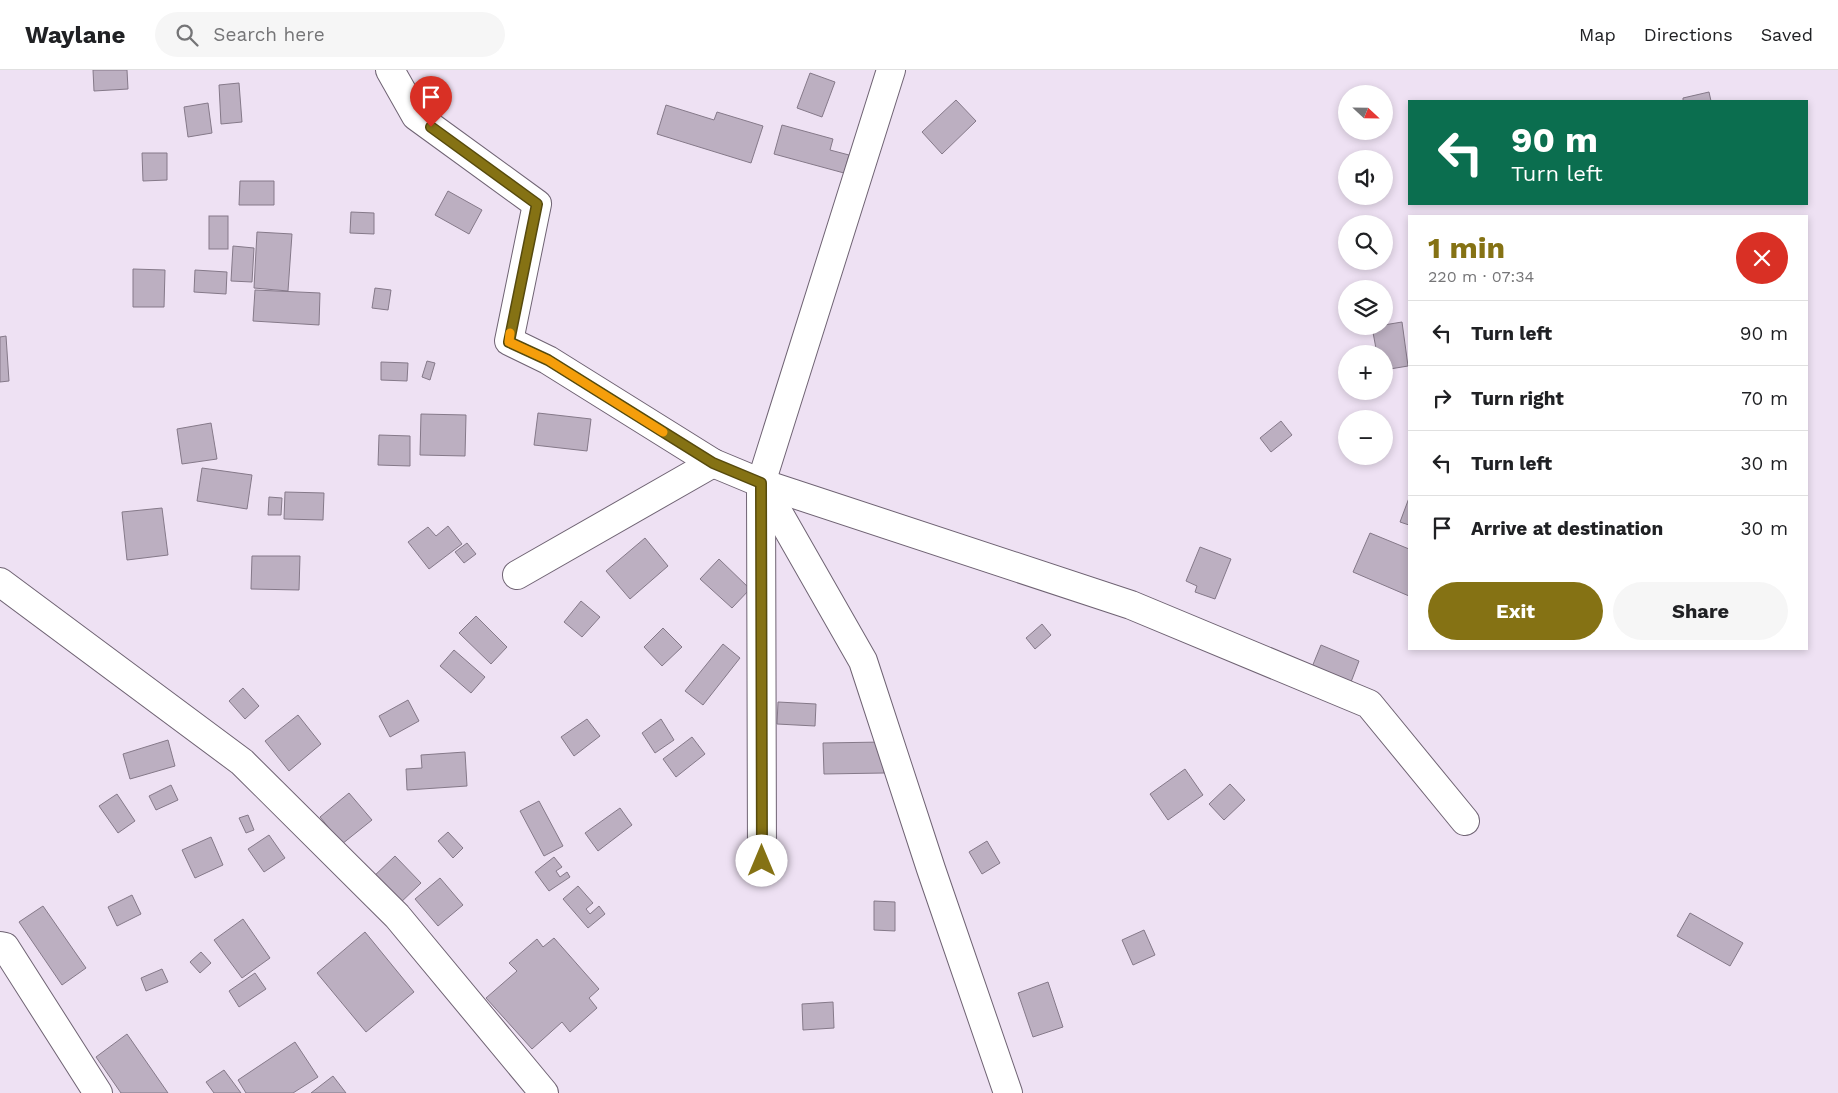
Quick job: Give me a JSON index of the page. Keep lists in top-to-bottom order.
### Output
{
  "north": "right",
  "page": {
    "header": "Waylane",
    "search": "Search here",
    "nav": ["Map", "Directions", "Saved"],
    "map_buttons": ["+", "−"],
    "turn": ["90 m", "Turn left"],
    "heading": ["1 min", "220 m · 07:34"],
    "list": [
      {
        "name": "Turn left",
        "value": "90 m"
      },
      {
        "name": "Turn right",
        "value": "70 m"
      },
      {
        "name": "Turn left",
        "value": "30 m"
      },
      {
        "name": "Arrive at destination",
        "value": "30 m"
      }
    ],
    "buttons": ["Exit", "Share"]
  }
}
